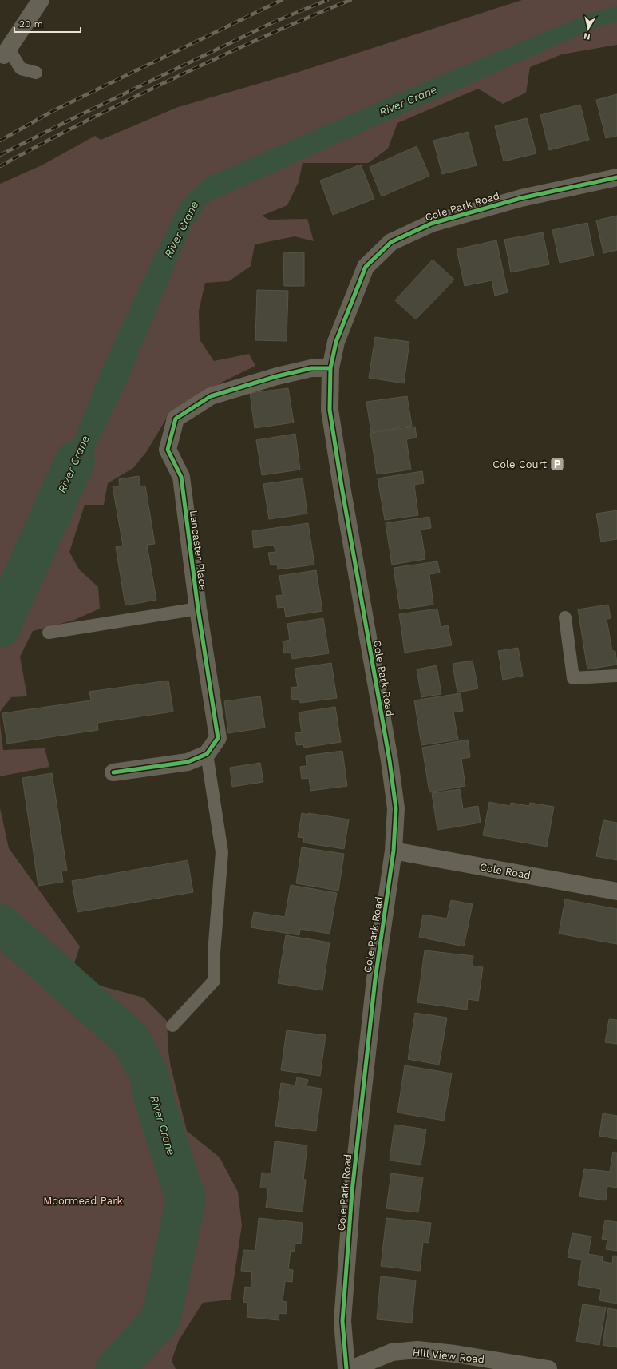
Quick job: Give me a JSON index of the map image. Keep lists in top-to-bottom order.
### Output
{
  "streets": {
    "street": [
      "Cole Park Road",
      "Lancaster Place",
      "Cole Road",
      "Hill View Road"
    ]
  },
  "crossings": [
    ["Cole Park Road", "Lancaster Place"],
    ["Cole Park Road", "Cole Road"]
  ],
  "water": ["River Crane"],
  "parks": ["Moormead Park"],
  "places": {
    "parking": ["Cole Court"]
  },
  "scale_bar": "20 m",
  "north": "bottom"
}
